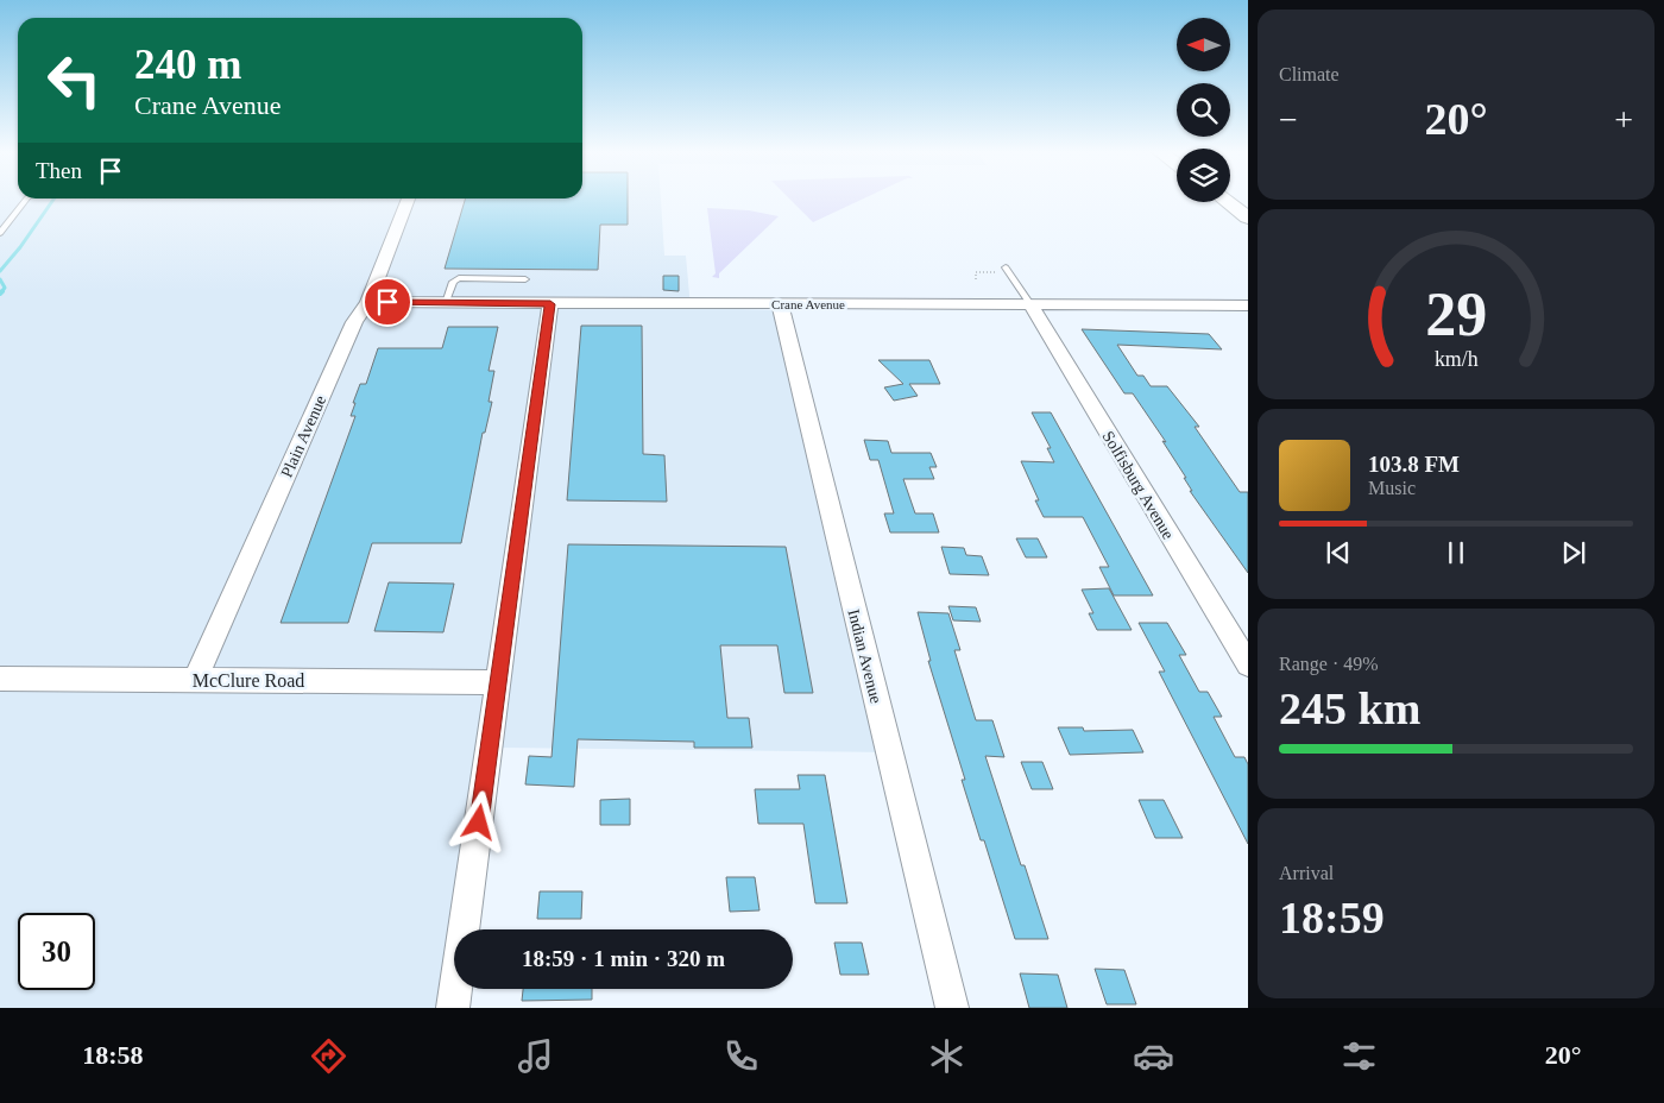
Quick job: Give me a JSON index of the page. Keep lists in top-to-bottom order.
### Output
{
  "streets": {
    "street": [
      "Crane Avenue",
      "Plain Avenue",
      "Solfisburg Avenue",
      "Indian Avenue",
      "McClure Road"
    ]
  },
  "crossings": [
    ["Crane Avenue", "Plain Avenue"],
    ["Crane Avenue", "Solfisburg Avenue"],
    ["Crane Avenue", "Indian Avenue"],
    ["Plain Avenue", "McClure Road"]
  ],
  "north": "left",
  "page": {
    "tile": [
      "Climate",
      ["Range · 49%", "245 km"],
      ["Arrival", "18:59"]
    ],
    "turn": ["240 m", "Crane Avenue"],
    "heat": ["−", "20°", "+"],
    "then": "Then",
    "song": ["103.8 FM", "Music"],
    "limit": "30",
    "trip": "18:59 · 1 min · 320 m",
    "tabs": ["18:58", "20°"],
    "gauge": ["29", "km/h"]
  }
}
